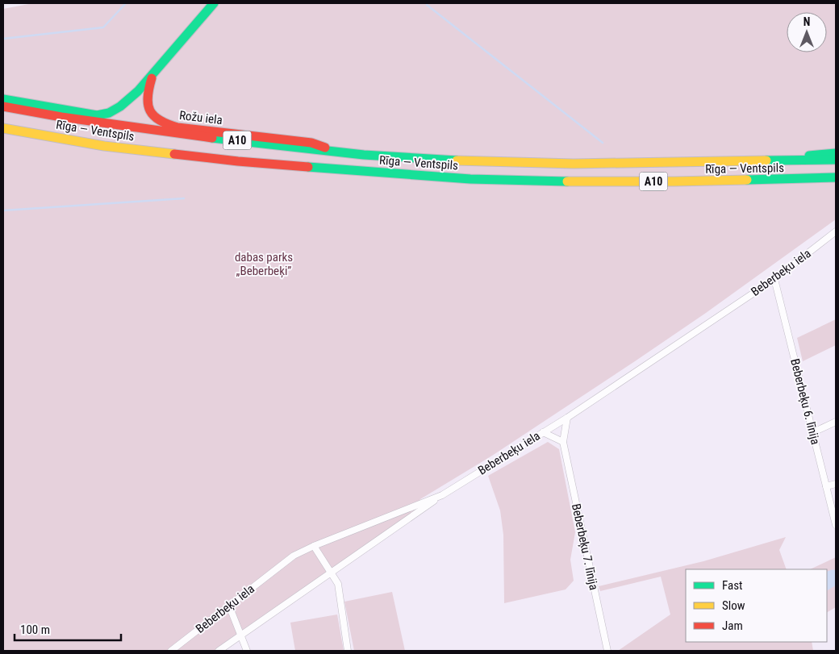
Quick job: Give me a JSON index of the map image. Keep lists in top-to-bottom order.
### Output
{
  "streets": {
    "main road": ["Rožu iela", "Rīga — Ventspils", "A10"],
    "street": ["Beberbeķu iela", "Beberbeķu 6. līnija", "Beberbeķu 7. līnija"]
  },
  "crossings": [
    ["Rožu iela", "Rīga — Ventspils"],
    ["Rīga — Ventspils", "A10"],
    ["Beberbeķu iela", "Beberbeķu 6. līnija"],
    ["Beberbeķu iela", "Beberbeķu 7. līnija"]
  ],
  "parks": ["dabas parks „Beberbeķi”"],
  "legend": ["Fast", "Slow", "Jam"],
  "scale_bar": "100 m",
  "north": "top"
}
